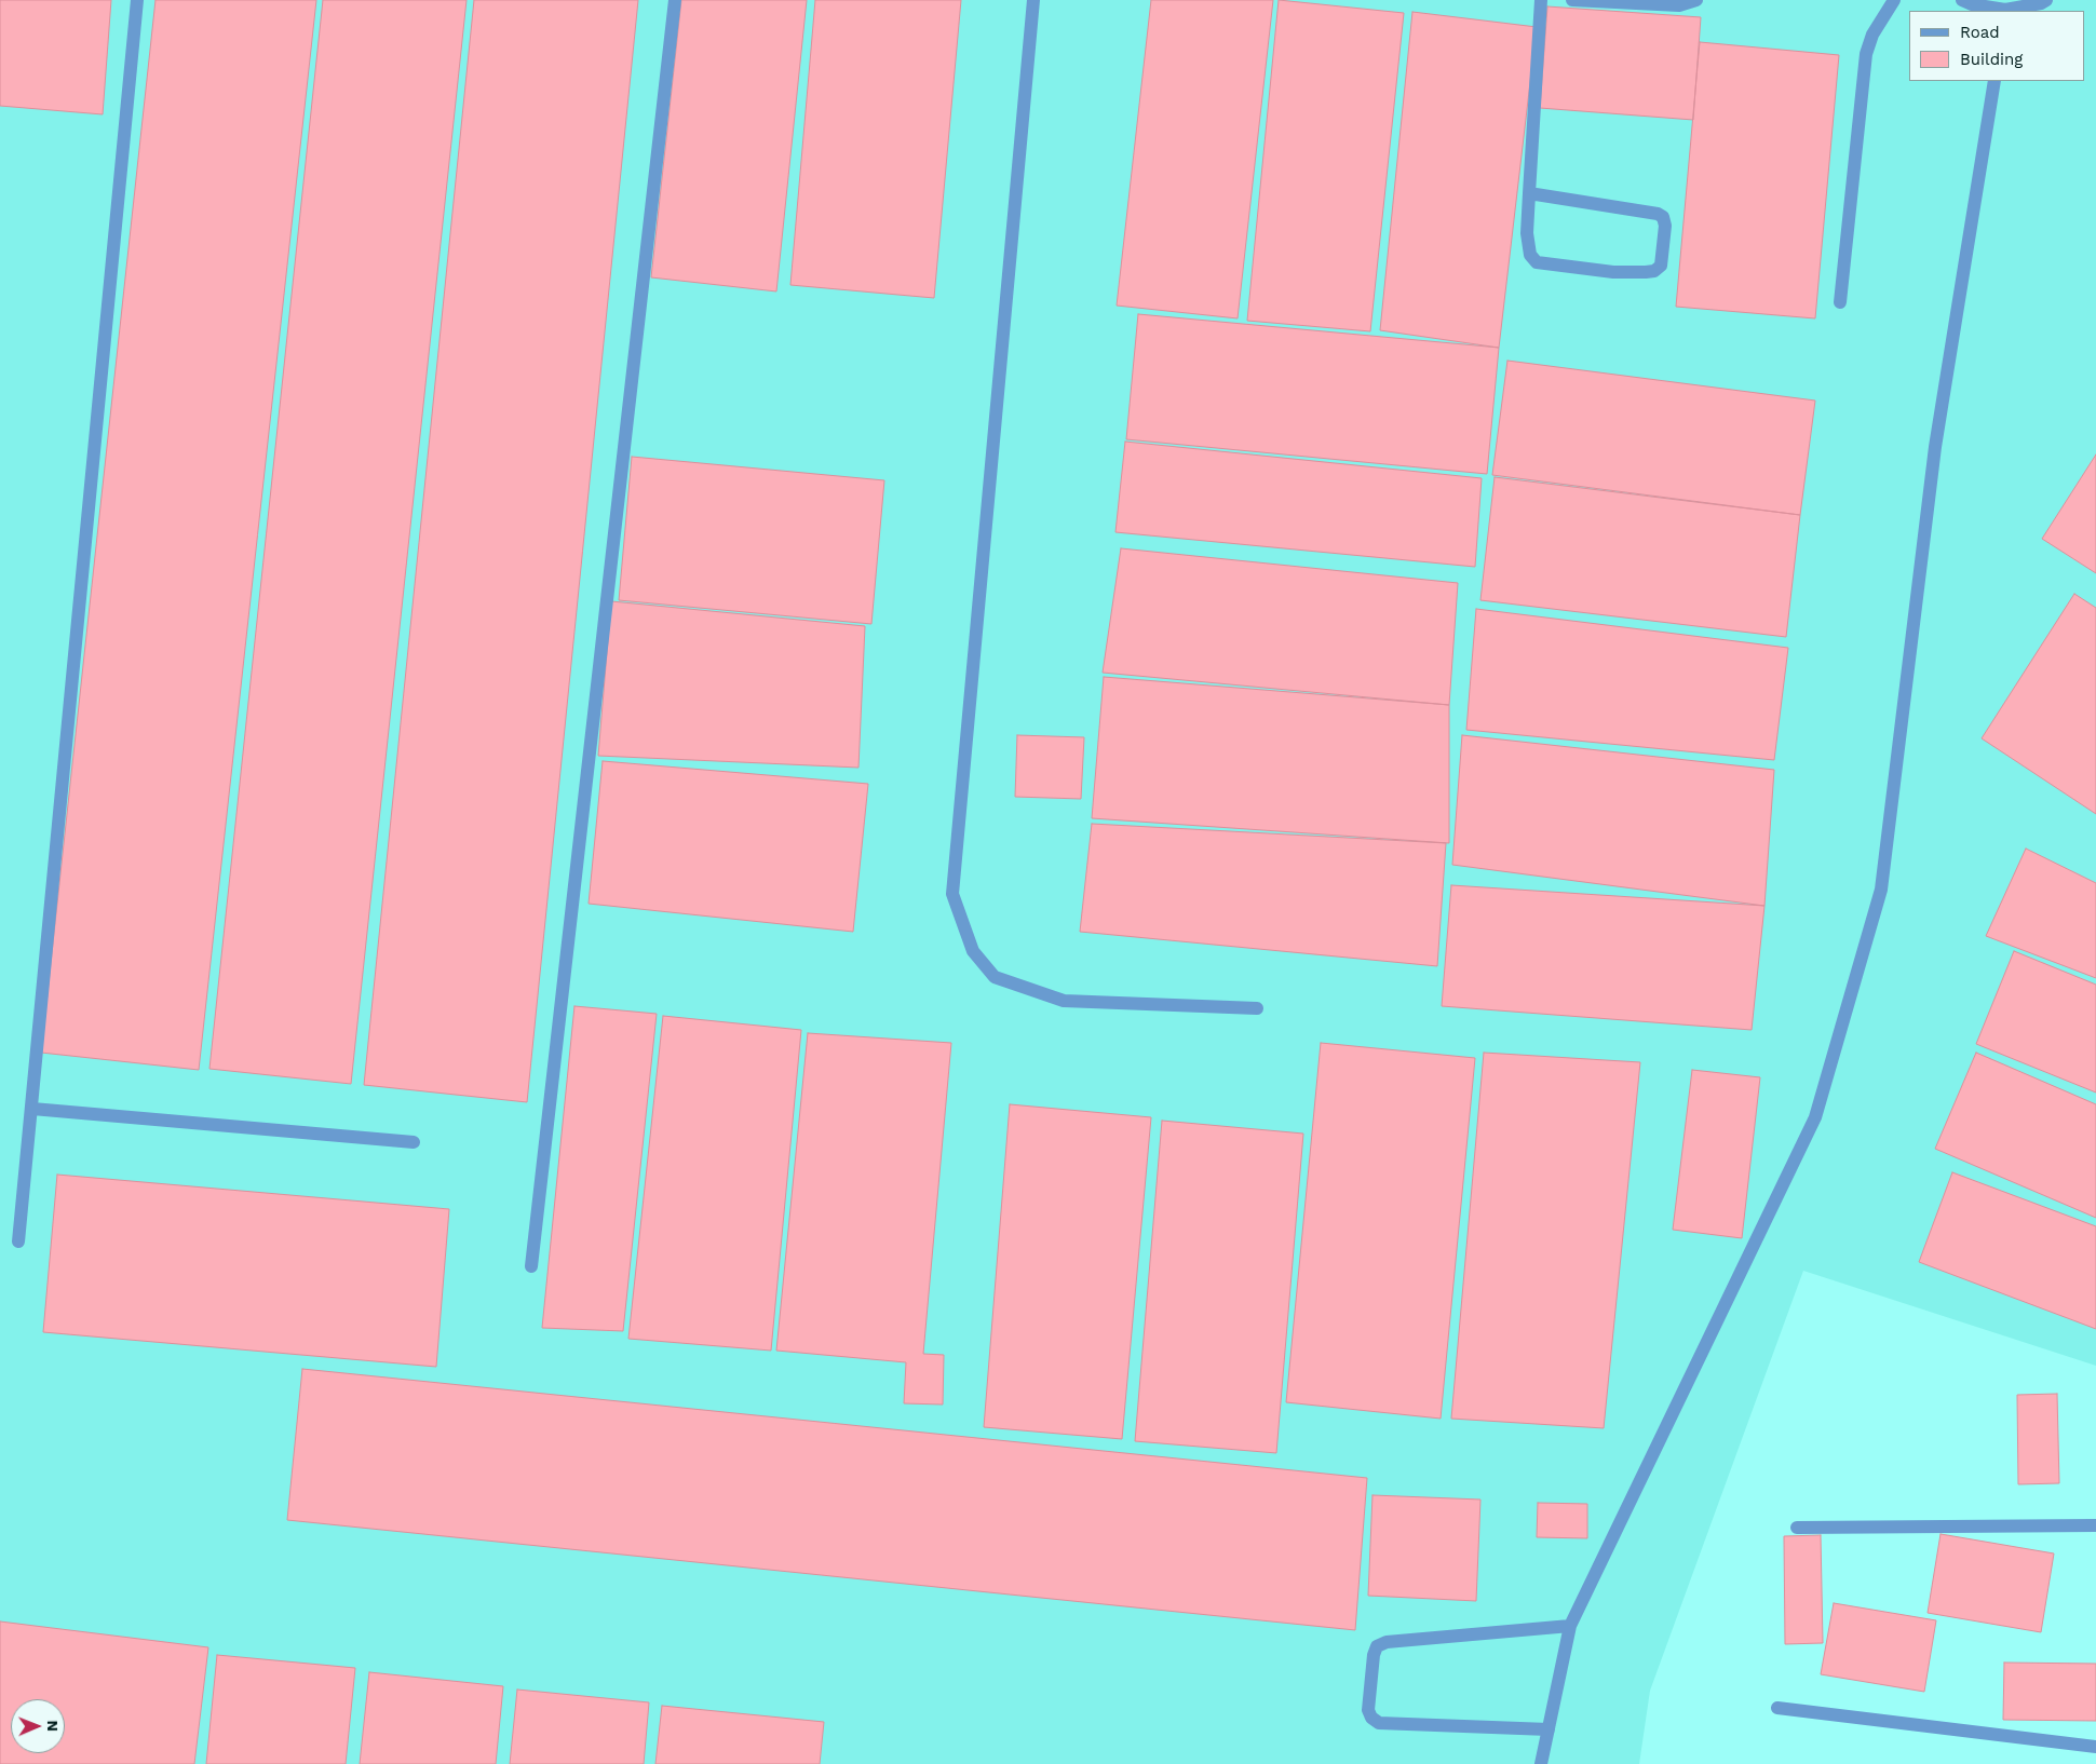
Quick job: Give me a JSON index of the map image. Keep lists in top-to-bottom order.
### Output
{
  "legend": ["Road", "Building"],
  "north": "right"
}
